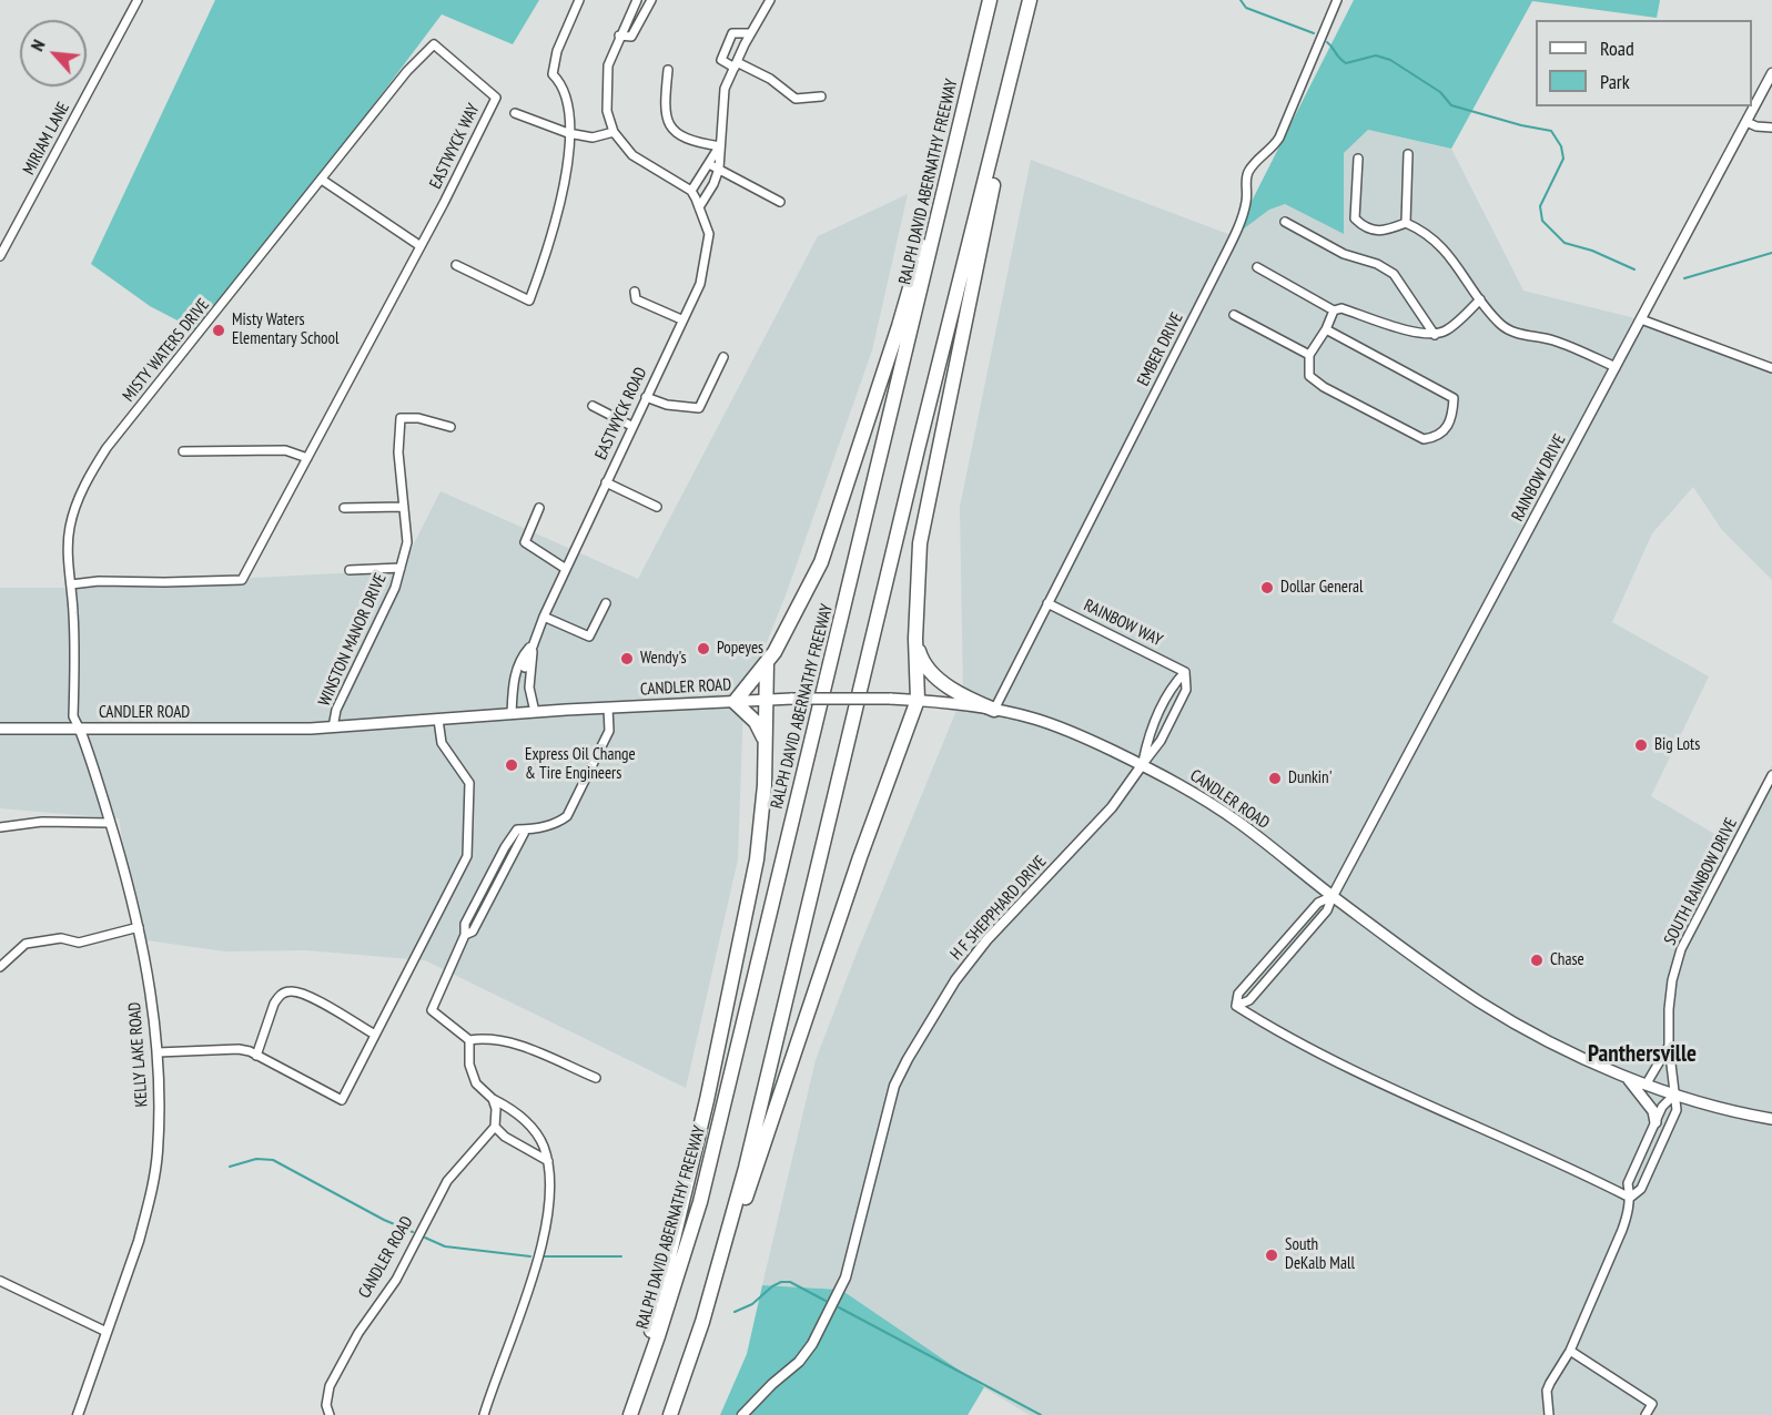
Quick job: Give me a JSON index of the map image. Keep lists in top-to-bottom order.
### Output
{
  "streets": {
    "highway": ["RALPH DAVID ABERNATHY FREEWAY"],
    "main road": ["CANDLER ROAD"],
    "street": [
      "MIRIAM LANE",
      "EASTWYCK WAY",
      "EMBER DRIVE",
      "MISTY WATERS DRIVE",
      "EASTWYCK ROAD",
      "RAINBOW DRIVE",
      "RAINBOW WAY",
      "WINSTON MANOR DRIVE",
      "SOUTH RAINBOW DRIVE",
      "H F SHEPPHARD DRIVE",
      "KELLY LAKE ROAD"
    ]
  },
  "crossings": [
    ["EASTWYCK WAY", "MISTY WATERS DRIVE"],
    ["EMBER DRIVE", "RAINBOW WAY"],
    ["EMBER DRIVE", "CANDLER ROAD"],
    ["MISTY WATERS DRIVE", "CANDLER ROAD"],
    ["MISTY WATERS DRIVE", "KELLY LAKE ROAD"],
    ["EASTWYCK ROAD", "CANDLER ROAD"],
    ["RAINBOW DRIVE", "CANDLER ROAD"],
    ["WINSTON MANOR DRIVE", "CANDLER ROAD"],
    ["CANDLER ROAD", "SOUTH RAINBOW DRIVE"],
    ["CANDLER ROAD", "H F SHEPPHARD DRIVE"],
    ["CANDLER ROAD", "KELLY LAKE ROAD"]
  ],
  "districts": ["Panthersville"],
  "places": [
    "Misty Waters Elementary School",
    "Dollar General",
    "Popeyes",
    "Wendy's",
    "Big Lots",
    "Express Oil Change & Tire Engineers",
    "Dunkin'",
    "Chase",
    "South DeKalb Mall"
  ],
  "legend": ["Road", "Park"],
  "north": "top left"
}
